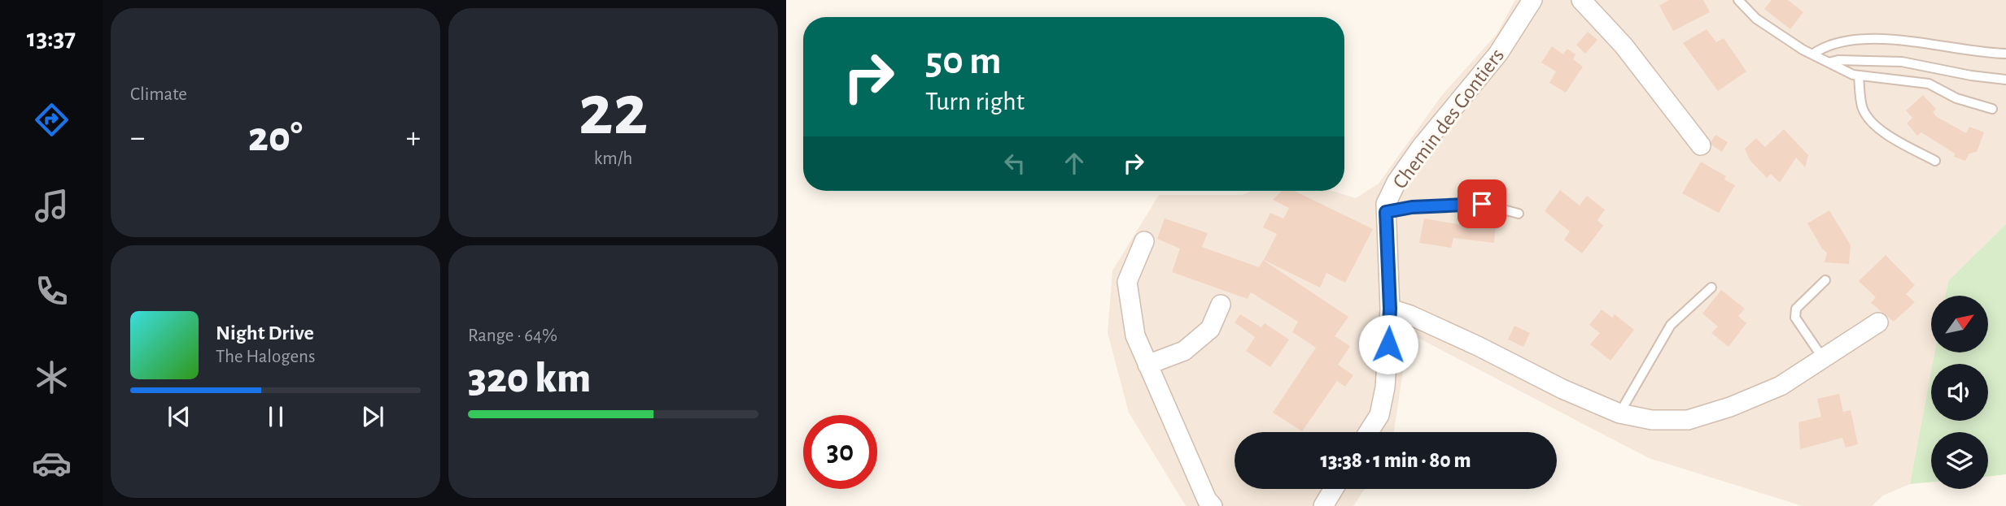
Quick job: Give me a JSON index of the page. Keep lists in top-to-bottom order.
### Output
{
  "streets": {
    "street": ["Chemin des Gontiers"]
  },
  "north": "top right",
  "page": {
    "tabs": "13:37",
    "tile": [
      "Climate",
      ["22", "km/h"],
      ["Range · 64%", "320 km"]
    ],
    "turn": ["50 m", "Turn right"],
    "heat": ["−", "20°", "+"],
    "song": ["Night Drive", "The Halogens"],
    "limit": "30",
    "trip": "13:38 · 1 min · 80 m"
  }
}
